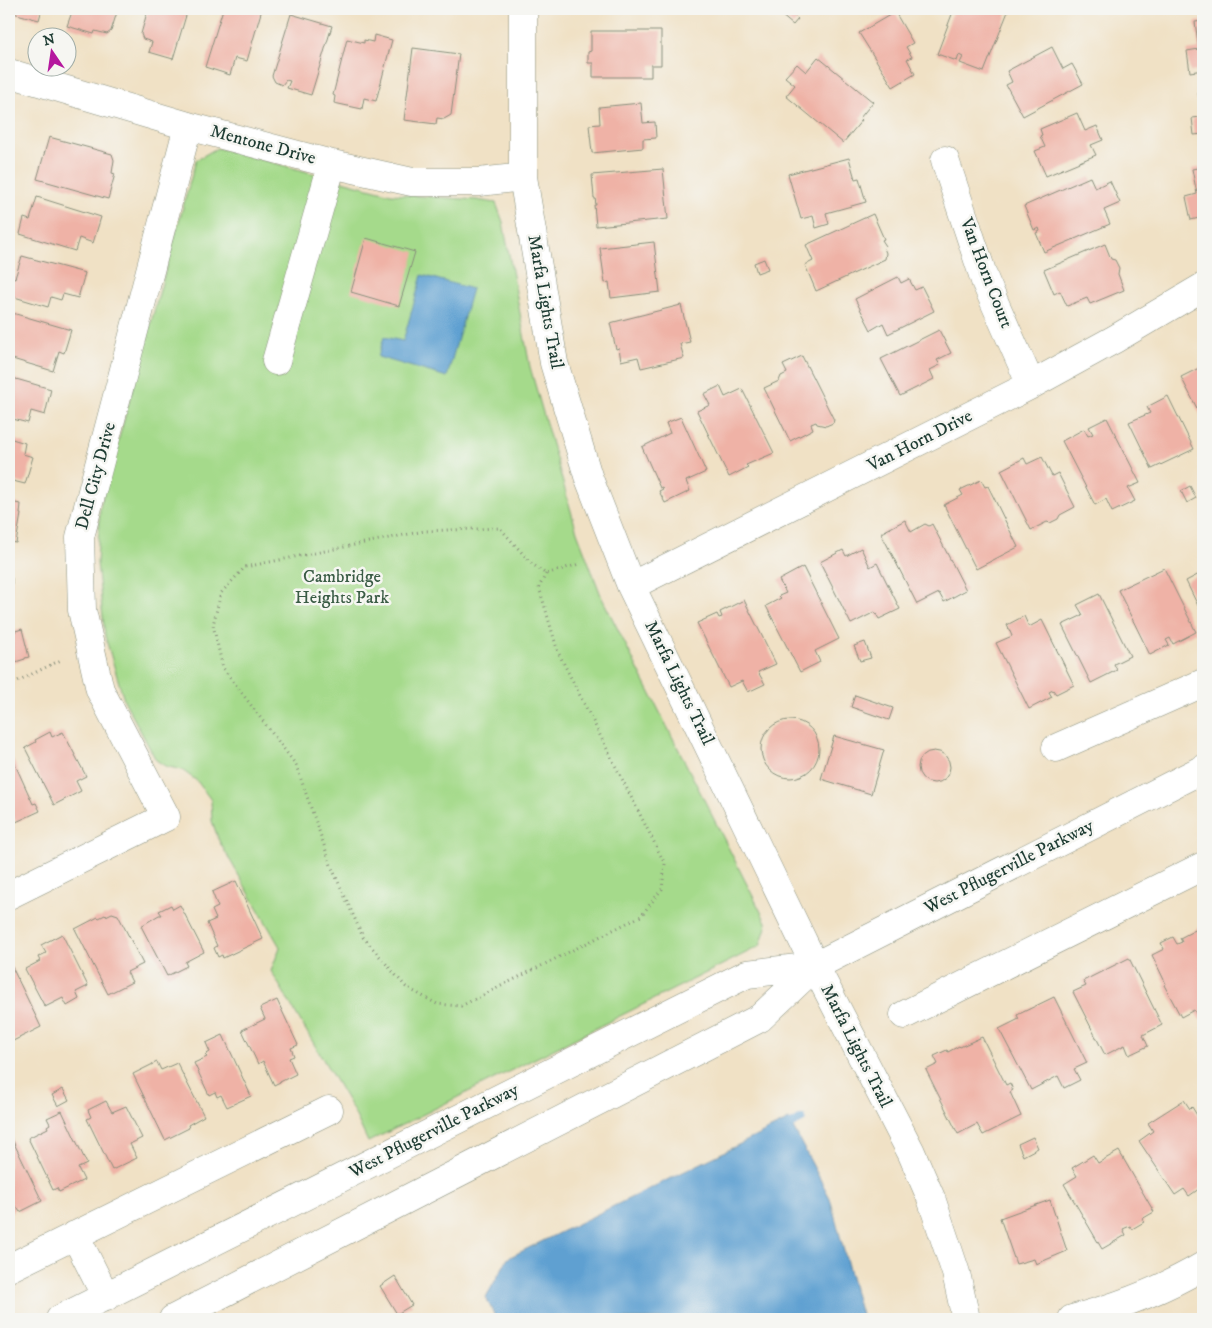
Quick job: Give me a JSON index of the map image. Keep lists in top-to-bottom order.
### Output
{
  "streets": {
    "street": [
      "Mentone Drive",
      "Van Horn Court",
      "Marfa Lights Trail",
      "Van Horn Drive",
      "Dell City Drive",
      "West Pflugerville Parkway"
    ]
  },
  "crossings": [
    ["Mentone Drive", "Marfa Lights Trail"],
    ["Mentone Drive", "Dell City Drive"],
    ["Van Horn Court", "Van Horn Drive"],
    ["Marfa Lights Trail", "Van Horn Drive"],
    ["Marfa Lights Trail", "West Pflugerville Parkway"]
  ],
  "parks": ["Cambridge Heights Park"],
  "north": "top"
}
